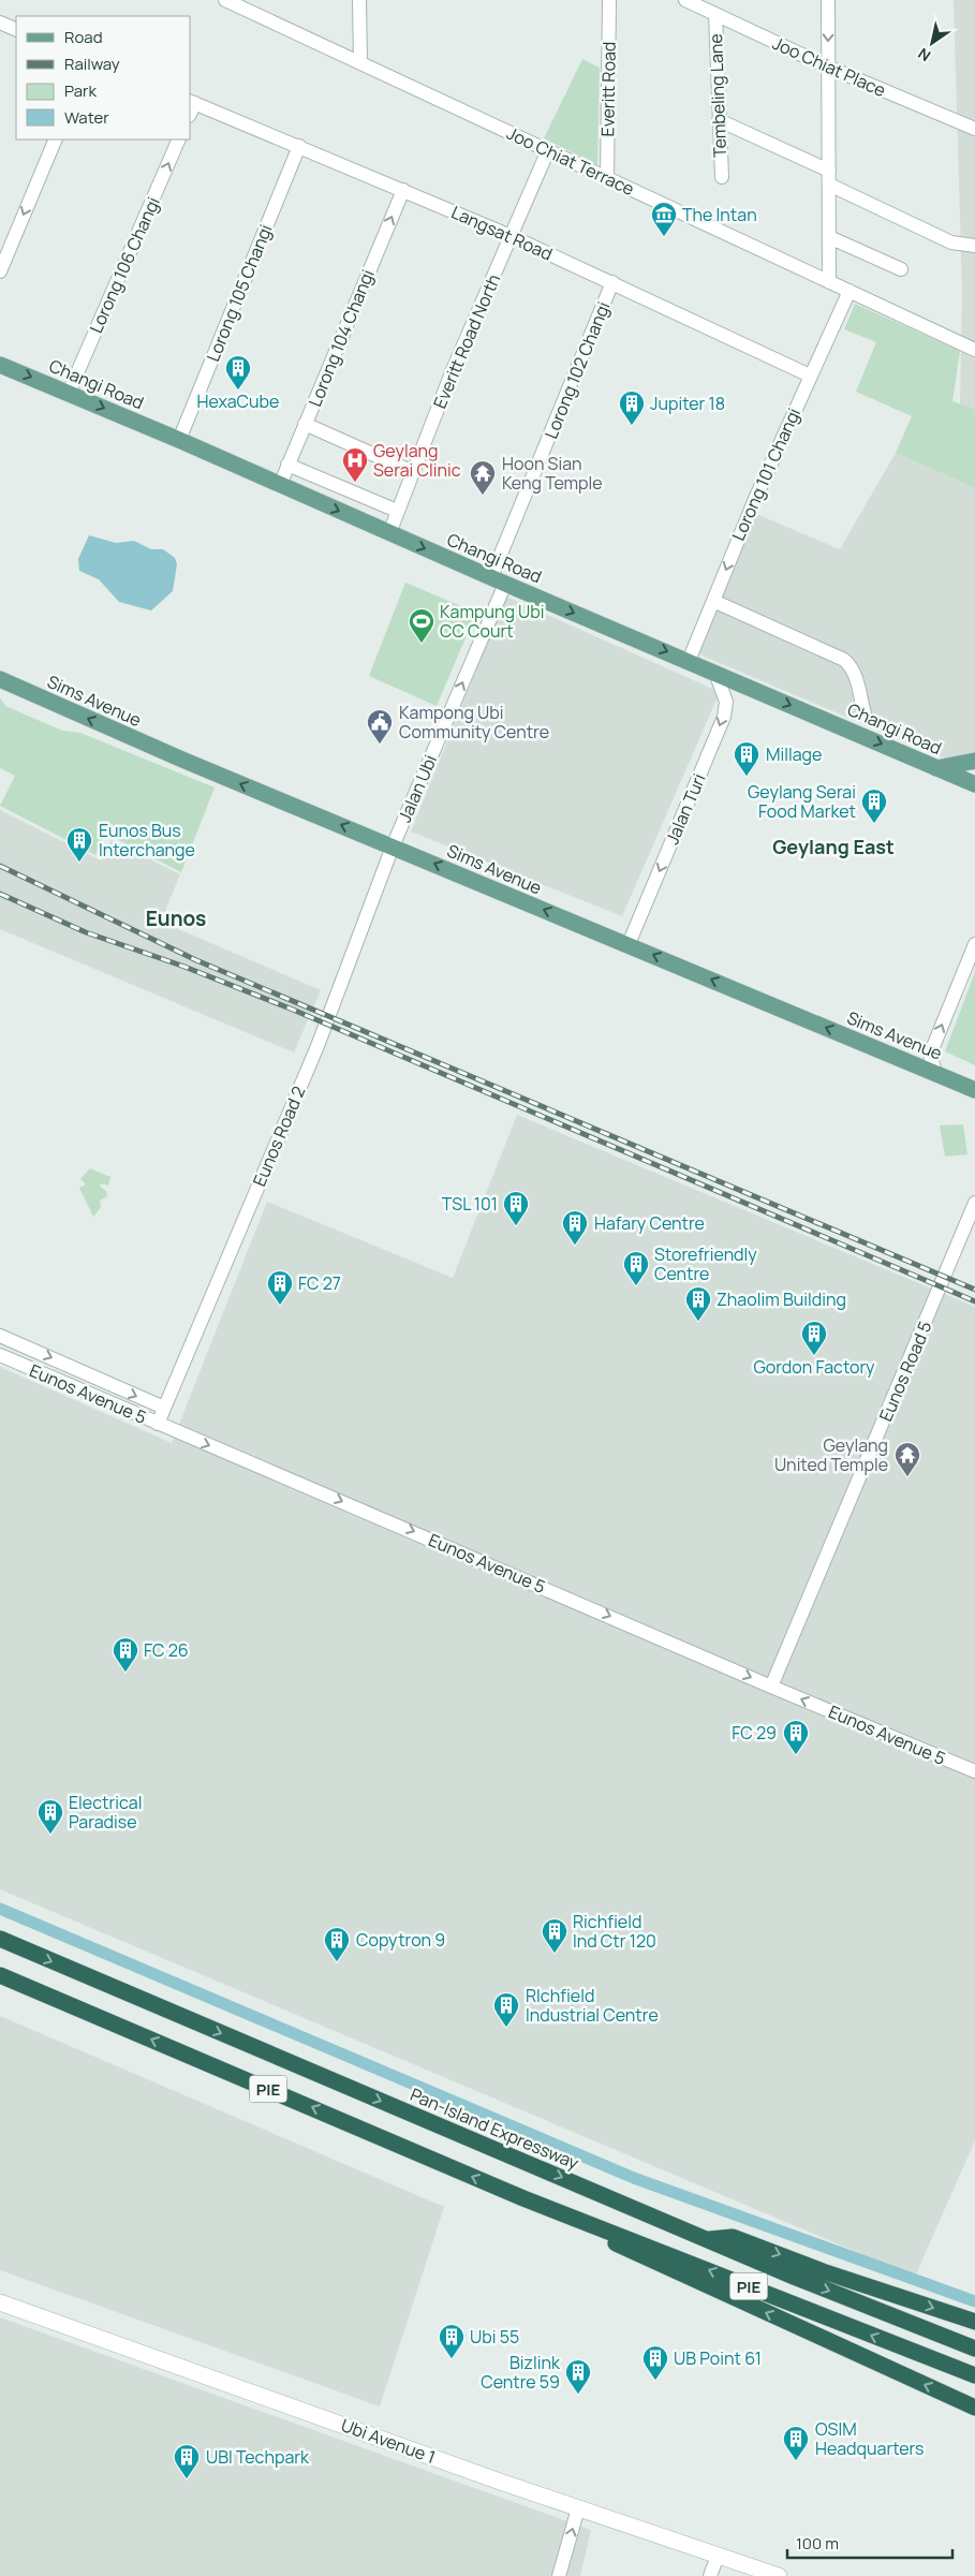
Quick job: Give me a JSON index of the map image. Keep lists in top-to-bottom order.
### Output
{
  "streets": {
    "highway": ["PIE", "Pan-Island Expressway"],
    "main road": ["Changi Road", "Sims Avenue"],
    "street": [
      "Joo Chiat Place",
      "Everitt Road",
      "Tembeling Lane",
      "Joo Chiat Terrace",
      "Langsat Road",
      "Lorong 106 Changi",
      "Lorong 105 Changi",
      "Lorong 104 Changi",
      "Everitt Road North",
      "Lorong 102 Changi",
      "Lorong 101 Changi",
      "Jalan Ubi",
      "Jalan Turi",
      "Eunos Road 2",
      "Eunos Road 5",
      "Eunos Avenue 5",
      "Ubi Avenue 1"
    ]
  },
  "crossings": [
    ["Joo Chiat Place", "Tembeling Lane"],
    ["Everitt Road", "Joo Chiat Terrace"],
    ["Joo Chiat Terrace", "Everitt Road North"],
    ["Joo Chiat Terrace", "Lorong 101 Changi"],
    ["Langsat Road", "Lorong 105 Changi"],
    ["Langsat Road", "Lorong 104 Changi"],
    ["Langsat Road", "Everitt Road North"],
    ["Langsat Road", "Lorong 102 Changi"],
    ["Langsat Road", "Lorong 101 Changi"],
    ["Lorong 106 Changi", "Changi Road"],
    ["Lorong 105 Changi", "Changi Road"],
    ["Lorong 104 Changi", "Changi Road"],
    ["Everitt Road North", "Changi Road"],
    ["Lorong 102 Changi", "Changi Road"],
    ["Lorong 102 Changi", "Jalan Ubi"],
    ["Changi Road", "Lorong 101 Changi"],
    ["Changi Road", "Jalan Ubi"],
    ["Changi Road", "Jalan Turi"],
    ["Sims Avenue", "Jalan Ubi"],
    ["Sims Avenue", "Jalan Turi"],
    ["Sims Avenue", "Eunos Road 2"],
    ["Jalan Ubi", "Eunos Road 2"],
    ["Eunos Road 2", "Eunos Avenue 5"],
    ["Eunos Road 5", "Eunos Avenue 5"]
  ],
  "one_way": [
    "Lorong 104 Changi",
    "Changi Road",
    "Lorong 101 Changi",
    "Sims Avenue",
    "Jalan Ubi",
    "Jalan Turi"
  ],
  "districts": ["Geylang East", "Eunos"],
  "places": {
    "museum": ["The Intan"],
    "building": [
      "HexaCube",
      "Jupiter 18",
      "Millage",
      "Geylang Serai Food Market",
      "Eunos Bus Interchange",
      "TSL 101",
      "Hafary Centre",
      "Storefriendly Centre",
      "FC 27",
      "Zhaolim Building",
      "Gordon Factory",
      "FC 26",
      "FC 29",
      "Electrical Paradise",
      "Richfield Ind Ctr 120",
      "Copytron 9",
      "RIchfield Industrial Centre",
      "Ubi 55",
      "UB Point 61",
      "Bizlink Centre 59",
      "OSIM Headquarters",
      "UBI Techpark"
    ],
    "hospital": ["Geylang Serai Clinic"],
    "temple": ["Hoon Sian Keng Temple", "Geylang United Temple"],
    "sports": ["Kampung Ubi CC Court"],
    "public building": ["Kampong Ubi Community Centre"]
  },
  "legend": [
    "Road",
    "Railway",
    "Park",
    "Water"
  ],
  "scale_bar": "100 m",
  "north": "bottom left"
}
